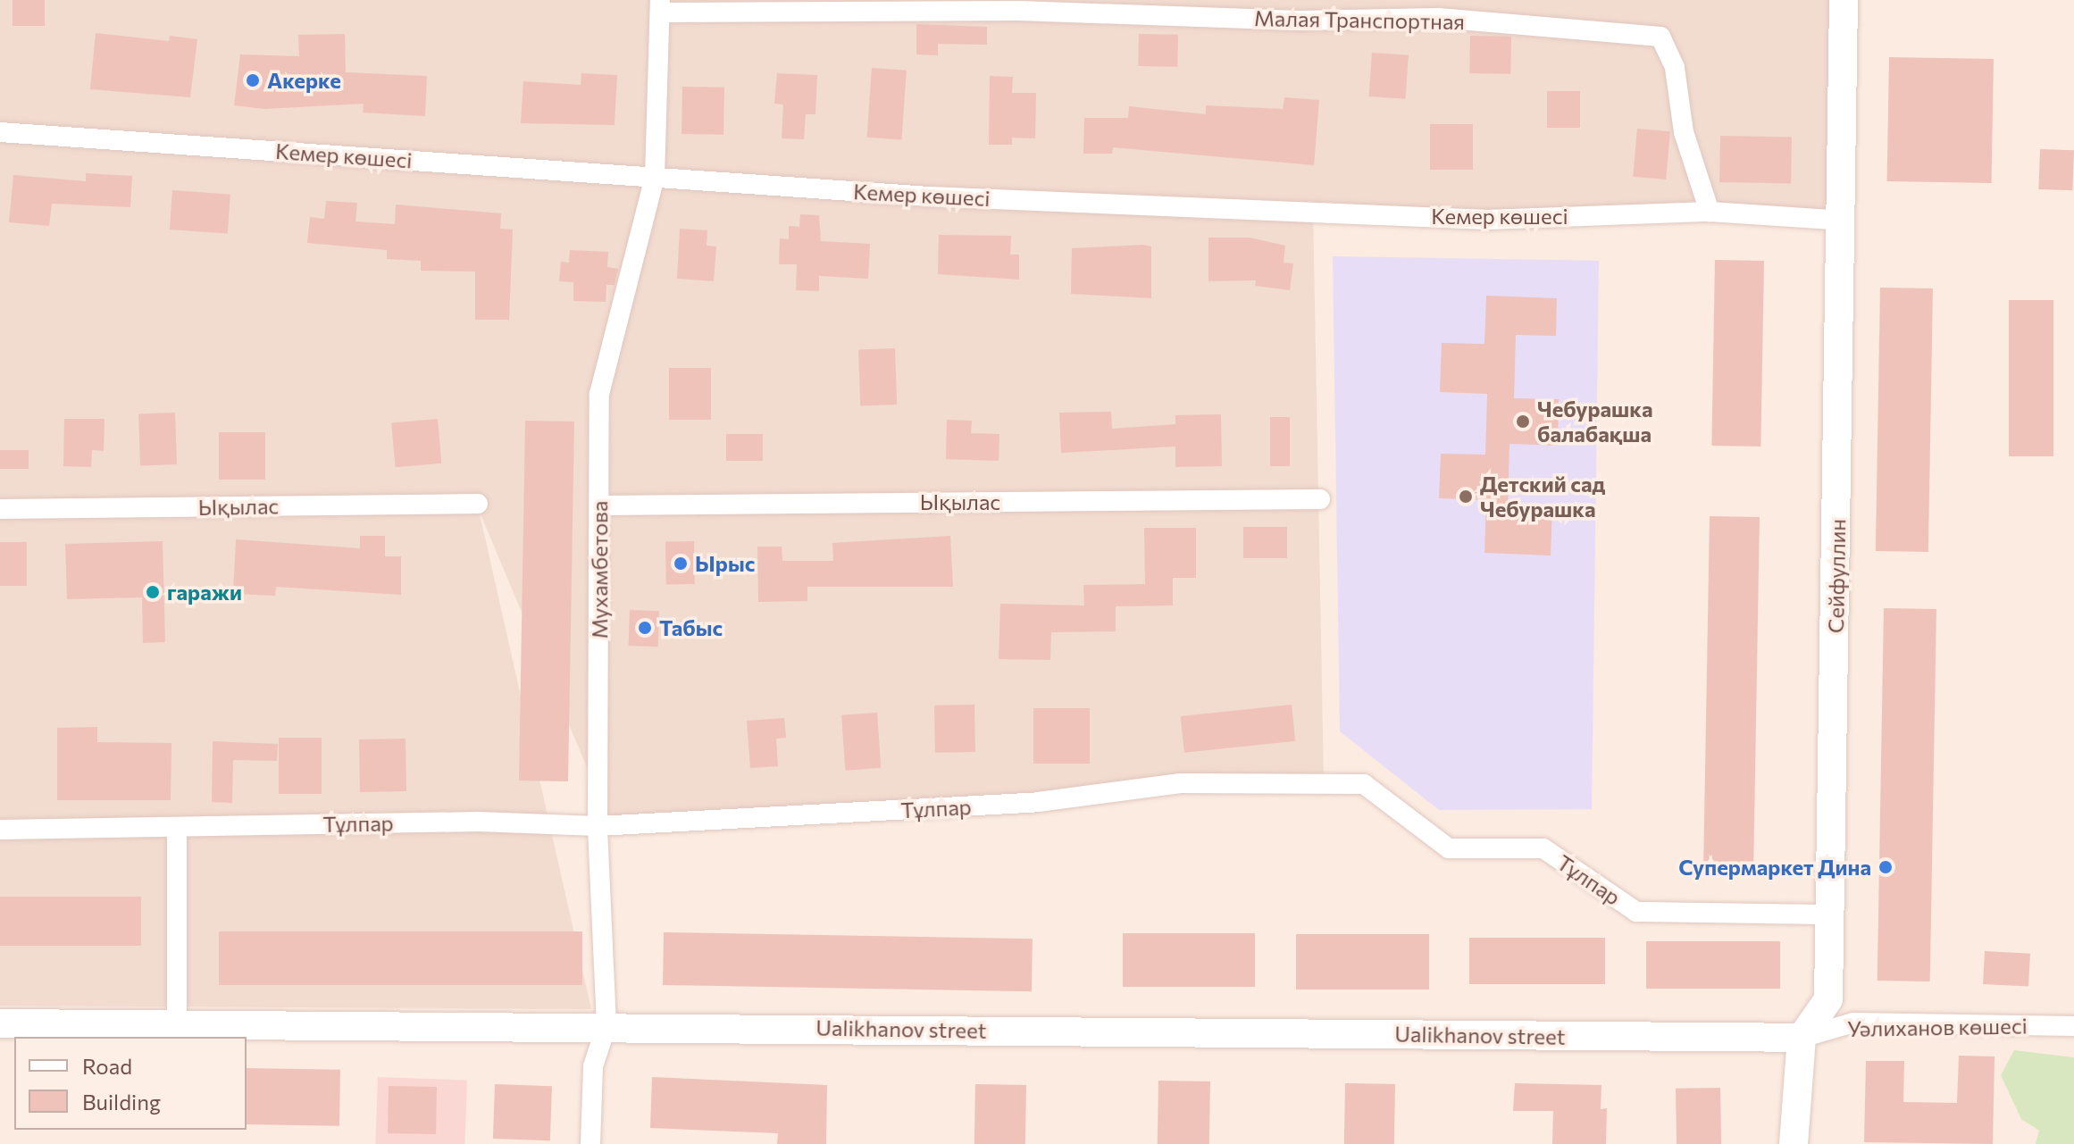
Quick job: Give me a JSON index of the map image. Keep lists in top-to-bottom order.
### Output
{
  "streets": {
    "street": [
      "Малая Транспортная",
      "Кемер көшесі",
      "Ықылас",
      "Мухамбетова",
      "Сейфуллин",
      "Тұлпар",
      "Уәлиханов көшесі",
      "Ualikhanov street"
    ]
  },
  "crossings": [
    ["Малая Транспортная", "Кемер көшесі"],
    ["Малая Транспортная", "Мухамбетова"],
    ["Кемер көшесі", "Мухамбетова"],
    ["Кемер көшесі", "Сейфуллин"],
    ["Ықылас", "Мухамбетова"],
    ["Мухамбетова", "Тұлпар"],
    ["Мухамбетова", "Ualikhanov street"],
    ["Сейфуллин", "Тұлпар"],
    ["Сейфуллин", "Уәлиханов көшесі"],
    ["Сейфуллин", "Ualikhanov street"],
    ["Уәлиханов көшесі", "Ualikhanov street"]
  ],
  "places": [
    "Акерке",
    "Чебурашка балабақша",
    "Детский сад Чебурашка",
    "Ырыс",
    "гаражи",
    "Табыс",
    "Супермаркет Дина"
  ],
  "legend": ["Road", "Building"]
}
